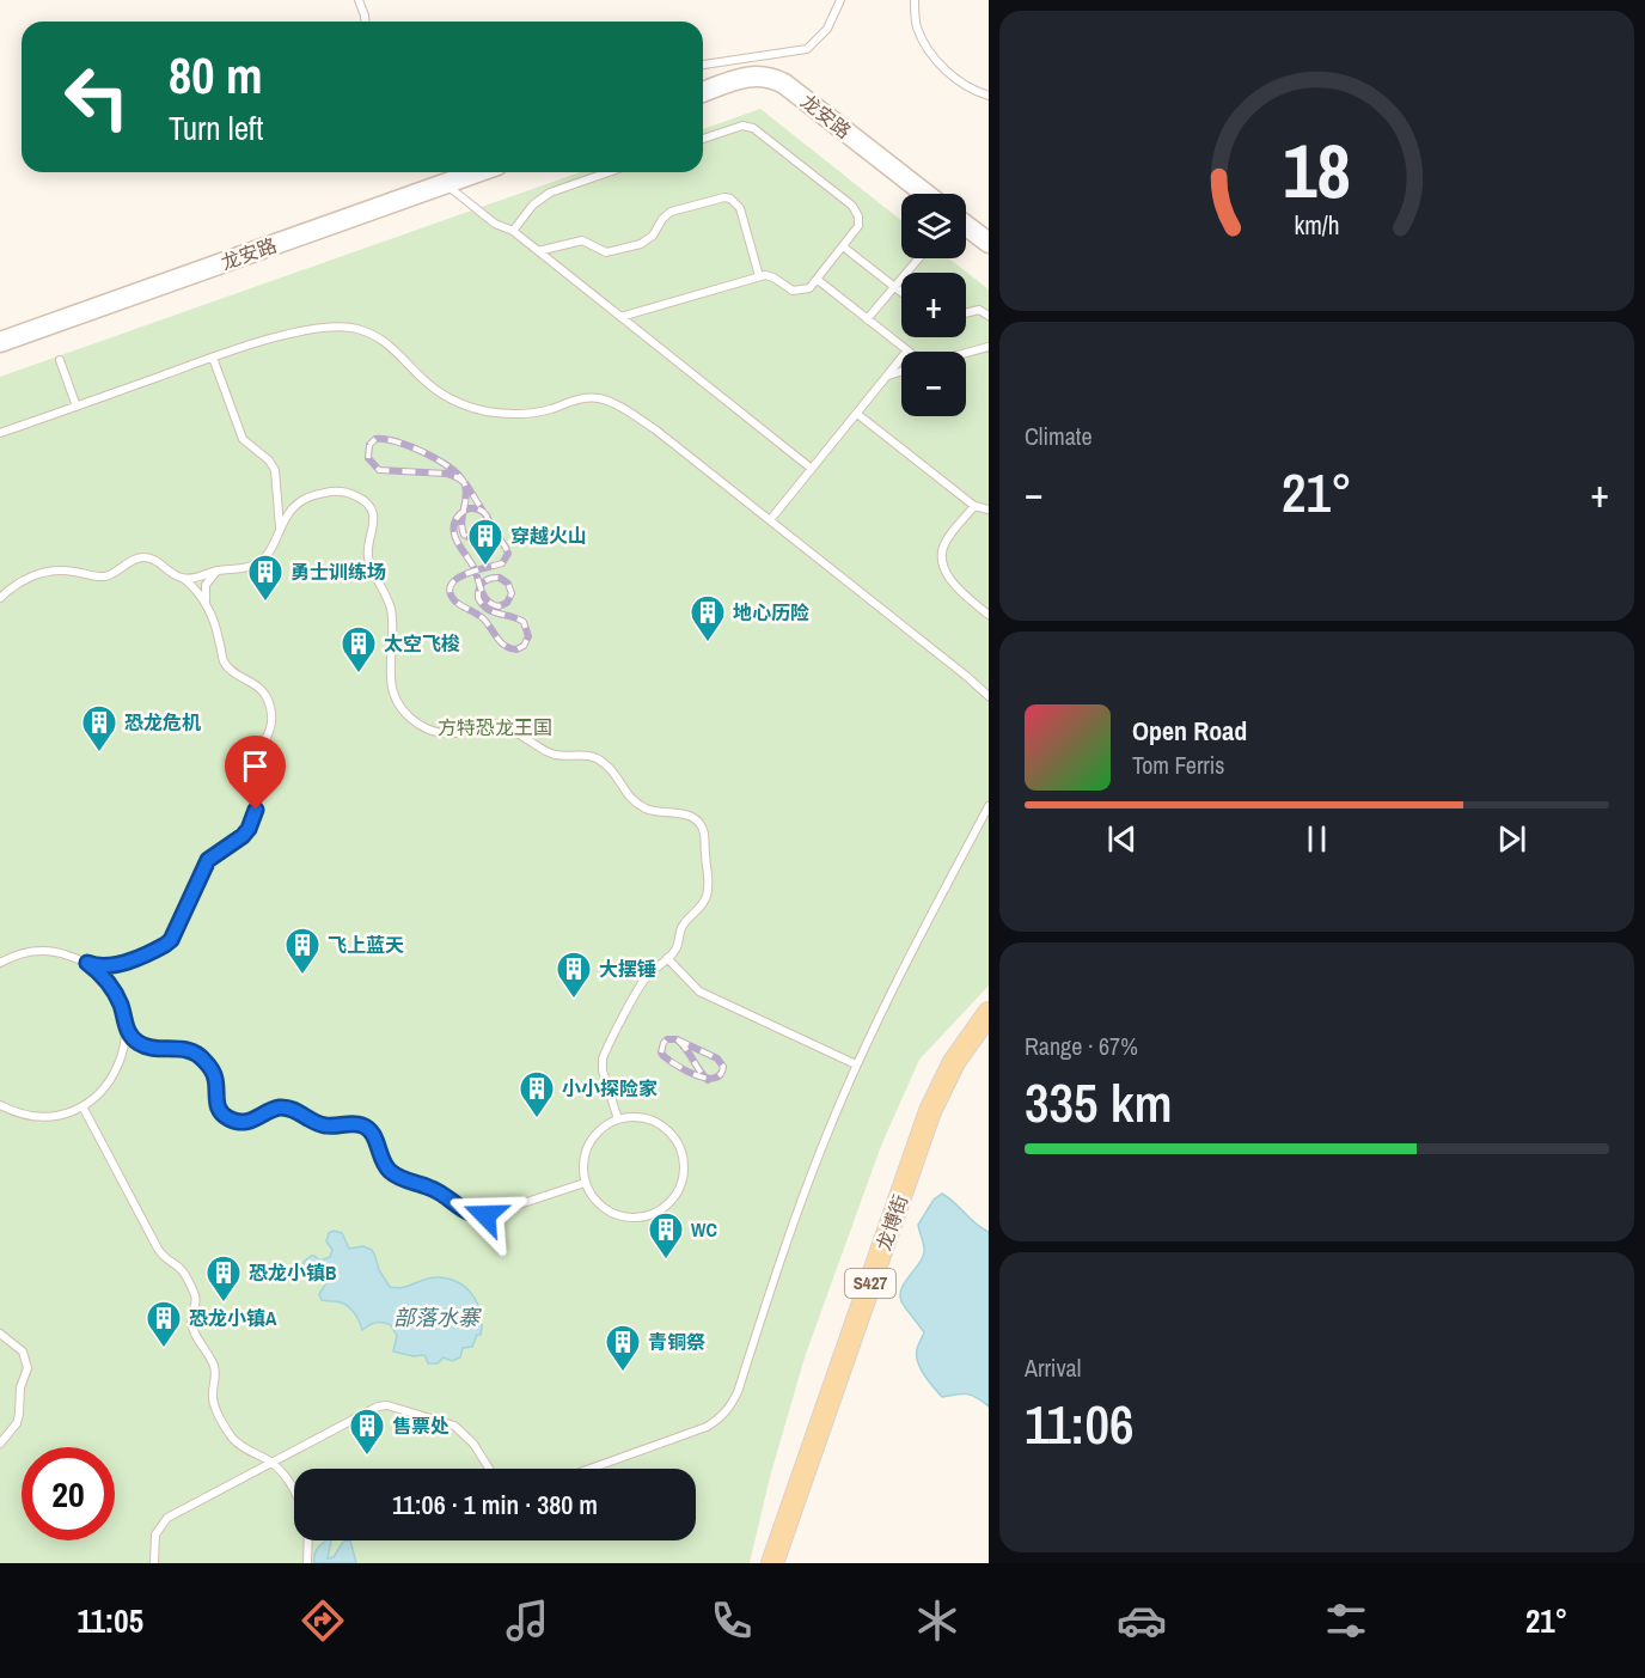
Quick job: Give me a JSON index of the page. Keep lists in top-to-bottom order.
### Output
{
  "streets": {
    "main road": ["龙安路", "龙博街", "S427"]
  },
  "water": ["部落水寨"],
  "parks": ["方特恐龙王国"],
  "places": {
    "building": [
      "穿越火山",
      "勇士训练场",
      "地心历险",
      "太空飞梭",
      "恐龙危机",
      "飞上蓝天",
      "大摆锤",
      "小小探险家",
      "WC",
      "恐龙小镇B",
      "恐龙小镇A",
      "青铜祭",
      "售票处"
    ]
  },
  "page": {
    "turn": ["80 m", "Turn left"],
    "map_buttons": ["+", "−"],
    "tile": [
      "Climate",
      ["Range · 67%", "335 km"],
      ["Arrival", "11:06"]
    ],
    "heat": ["−", "21°", "+"],
    "song": ["Open Road", "Tom Ferris"],
    "limit": "20",
    "trip": "11:06 · 1 min · 380 m",
    "tabs": ["11:05", "21°"],
    "gauge": ["18", "km/h"]
  }
}
